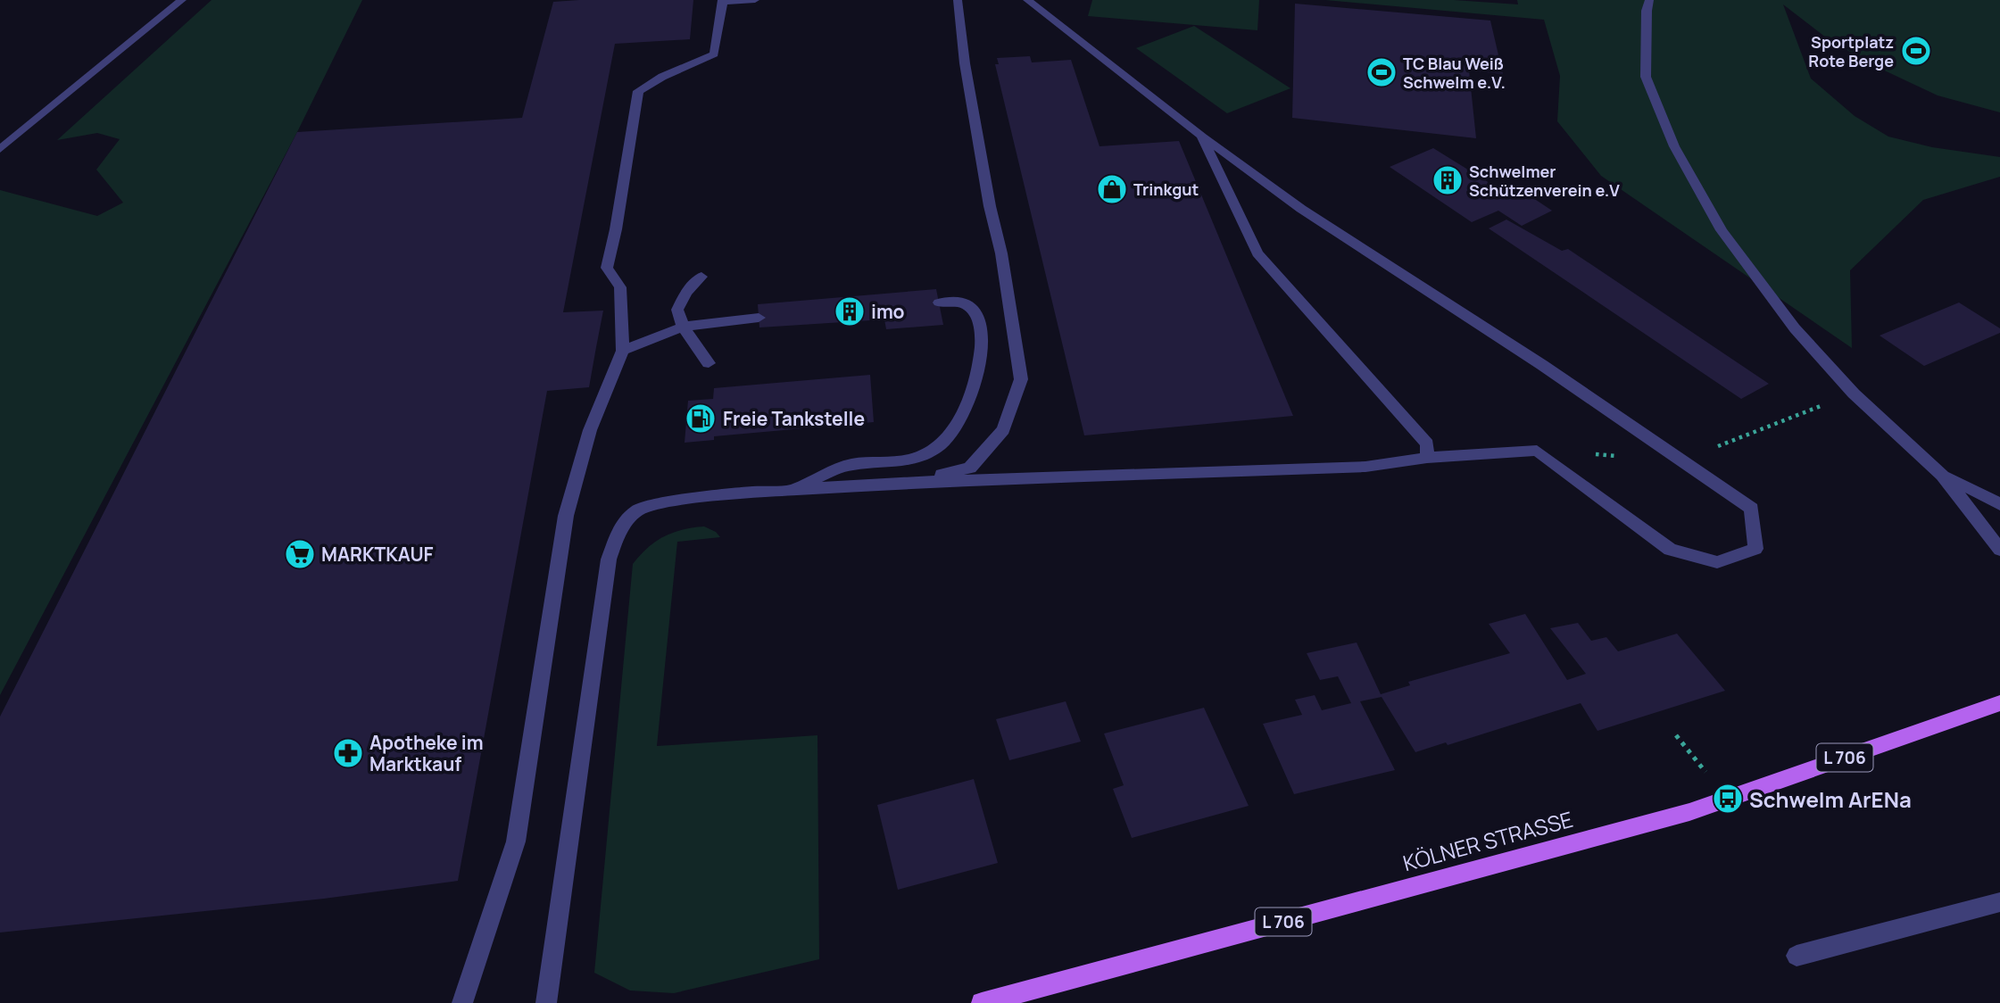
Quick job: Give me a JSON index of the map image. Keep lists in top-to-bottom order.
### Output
{
  "streets": {
    "main road": ["L 706", "KÖLNER STRASSE"]
  },
  "places": {
    "sports": ["Sportplatz Rote Berge", "TC Blau Weiß Schwelm e.V."],
    "building": ["Schwelmer Schützenverein e.V", "imo"],
    "shop": ["Trinkgut"],
    "fuel station": ["Freie Tankstelle"],
    "supermarket": ["MARKTKAUF"],
    "pharmacy": ["Apotheke im Marktkauf"],
    "bus stop": ["Schwelm ArENa"]
  }
}
